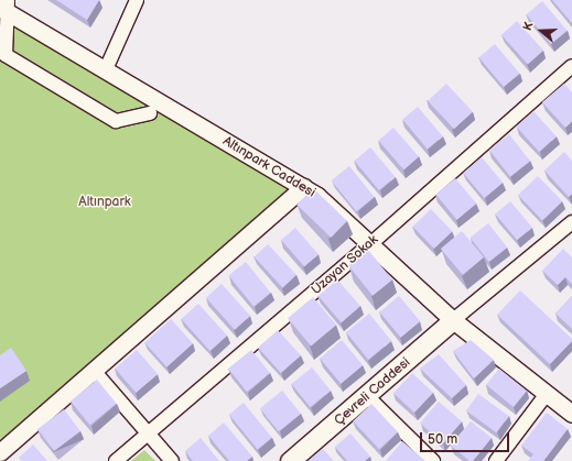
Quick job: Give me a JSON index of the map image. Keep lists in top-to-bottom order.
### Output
{
  "streets": {
    "main road": ["Çevreli Caddesi"],
    "street": ["Altınpark Caddesi", "Uzayan Sokak"]
  },
  "crossings": [
    ["Altınpark Caddesi", "Uzayan Sokak"],
    ["Altınpark Caddesi", "Çevreli Caddesi"]
  ],
  "parks": ["Altınpark"],
  "scale_bar": "50 m",
  "north": "left"
}
